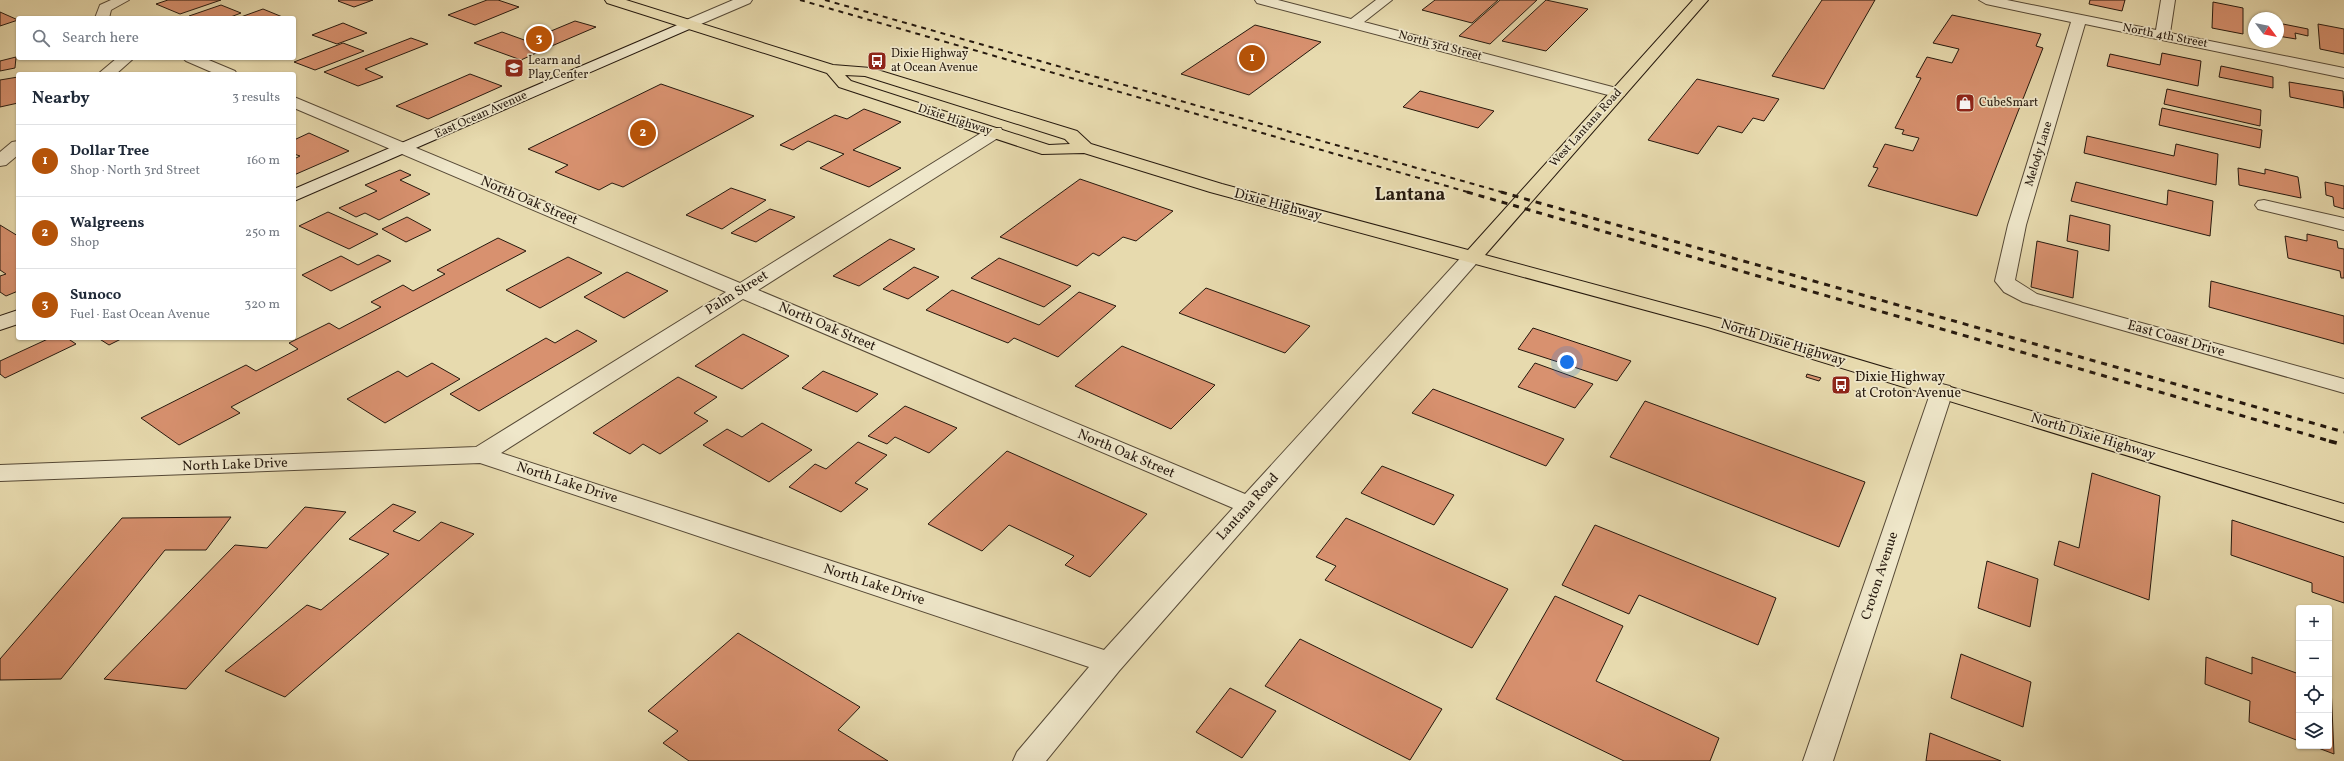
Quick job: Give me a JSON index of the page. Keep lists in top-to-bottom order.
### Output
{
  "streets": {
    "main road": ["Dixie Highway", "West Lantana Road", "North Dixie Highway"],
    "street": [
      "North 4th Street",
      "North 3rd Street",
      "East Ocean Avenue",
      "Melody Lane",
      "North Oak Street",
      "Palm Street",
      "East Coast Drive",
      "North Lake Drive",
      "Lantana Road",
      "Croton Avenue"
    ]
  },
  "crossings": [
    ["North 4th Street", "Melody Lane"],
    ["North 3rd Street", "West Lantana Road"],
    ["East Ocean Avenue", "Dixie Highway"],
    ["East Ocean Avenue", "North Oak Street"],
    ["Dixie Highway", "West Lantana Road"],
    ["Dixie Highway", "Palm Street"],
    ["Dixie Highway", "North Dixie Highway"],
    ["Dixie Highway", "Lantana Road"],
    ["West Lantana Road", "North Dixie Highway"],
    ["West Lantana Road", "Lantana Road"],
    ["Melody Lane", "East Coast Drive"],
    ["North Oak Street", "Palm Street"],
    ["North Oak Street", "Lantana Road"],
    ["Palm Street", "North Lake Drive"],
    ["North Dixie Highway", "Lantana Road"],
    ["North Dixie Highway", "Croton Avenue"],
    ["North Lake Drive", "Lantana Road"]
  ],
  "districts": ["Lantana"],
  "places": {
    "bus stop": ["Dixie Highway at Ocean Avenue", "Dixie Highway at Croton Avenue"],
    "school or university": ["Learn and Play Center"],
    "shop": ["CubeSmart"]
  },
  "north": "bottom right",
  "page": {
    "search": "Search here",
    "pins": ["3", "1", "2"],
    "heading": ["Nearby", "3 results"],
    "list": [
      {
        "mark": "1",
        "name": "Dollar Tree",
        "note": "Shop · North 3rd Street",
        "value": "160 m"
      },
      {
        "mark": "2",
        "name": "Walgreens",
        "note": "Shop",
        "value": "250 m"
      },
      {
        "mark": "3",
        "name": "Sunoco",
        "note": "Fuel · East Ocean Avenue",
        "value": "320 m"
      }
    ],
    "map_buttons": ["+", "−"]
  }
}
